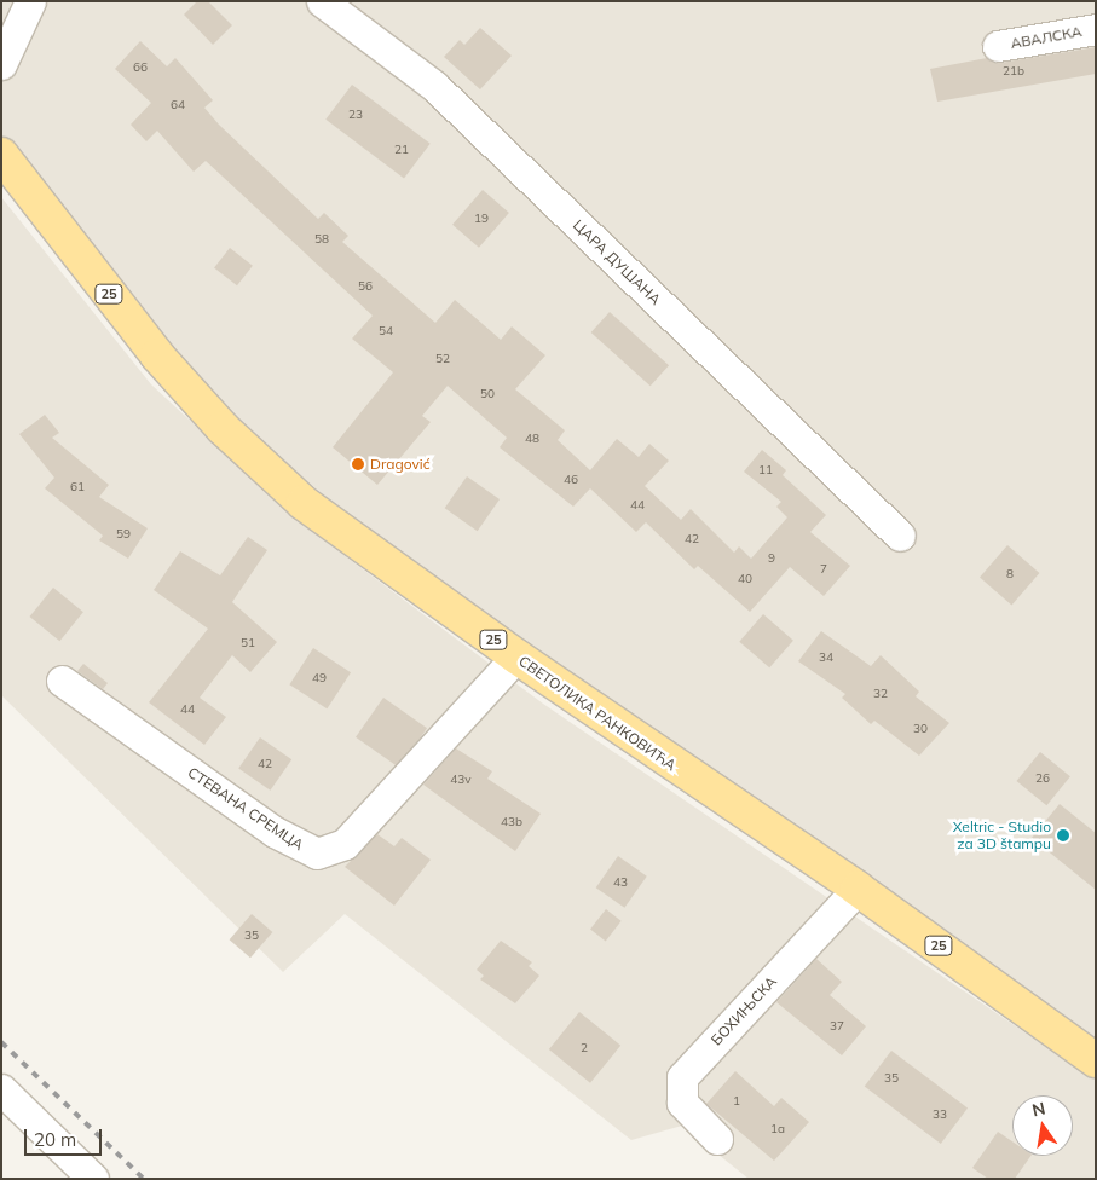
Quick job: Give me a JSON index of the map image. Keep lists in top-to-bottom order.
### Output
{
  "streets": {
    "main road": ["25", "СВЕТОЛИКА РАНКОВИЋА"],
    "street": [
      "АВАЛСКА",
      "ЦАРА ДУШАНА",
      "СТЕВАНА СРЕМЦА",
      "БОХИЊСКА"
    ]
  },
  "crossings": [
    ["СВЕТОЛИКА РАНКОВИЋА", "СТЕВАНА СРЕМЦА"],
    ["СВЕТОЛИКА РАНКОВИЋА", "БОХИЊСКА"]
  ],
  "places": ["Dragović", "Xeltric - Studio za 3D štampu"],
  "house_numbers": [
    "66",
    "21b",
    "64",
    "23",
    "21",
    "19",
    "58",
    "56",
    "54",
    "52",
    "50",
    "48",
    "11",
    "46",
    "61",
    "44",
    "59",
    "42",
    "9",
    "7",
    "8",
    "40",
    "51",
    "34",
    "49",
    "32",
    "44",
    "30",
    "42",
    "26",
    "43v",
    "43b",
    "43",
    "35",
    "37",
    "2",
    "35",
    "1",
    "33",
    "1a"
  ],
  "scale_bar": "20 m",
  "north": "top"
}
